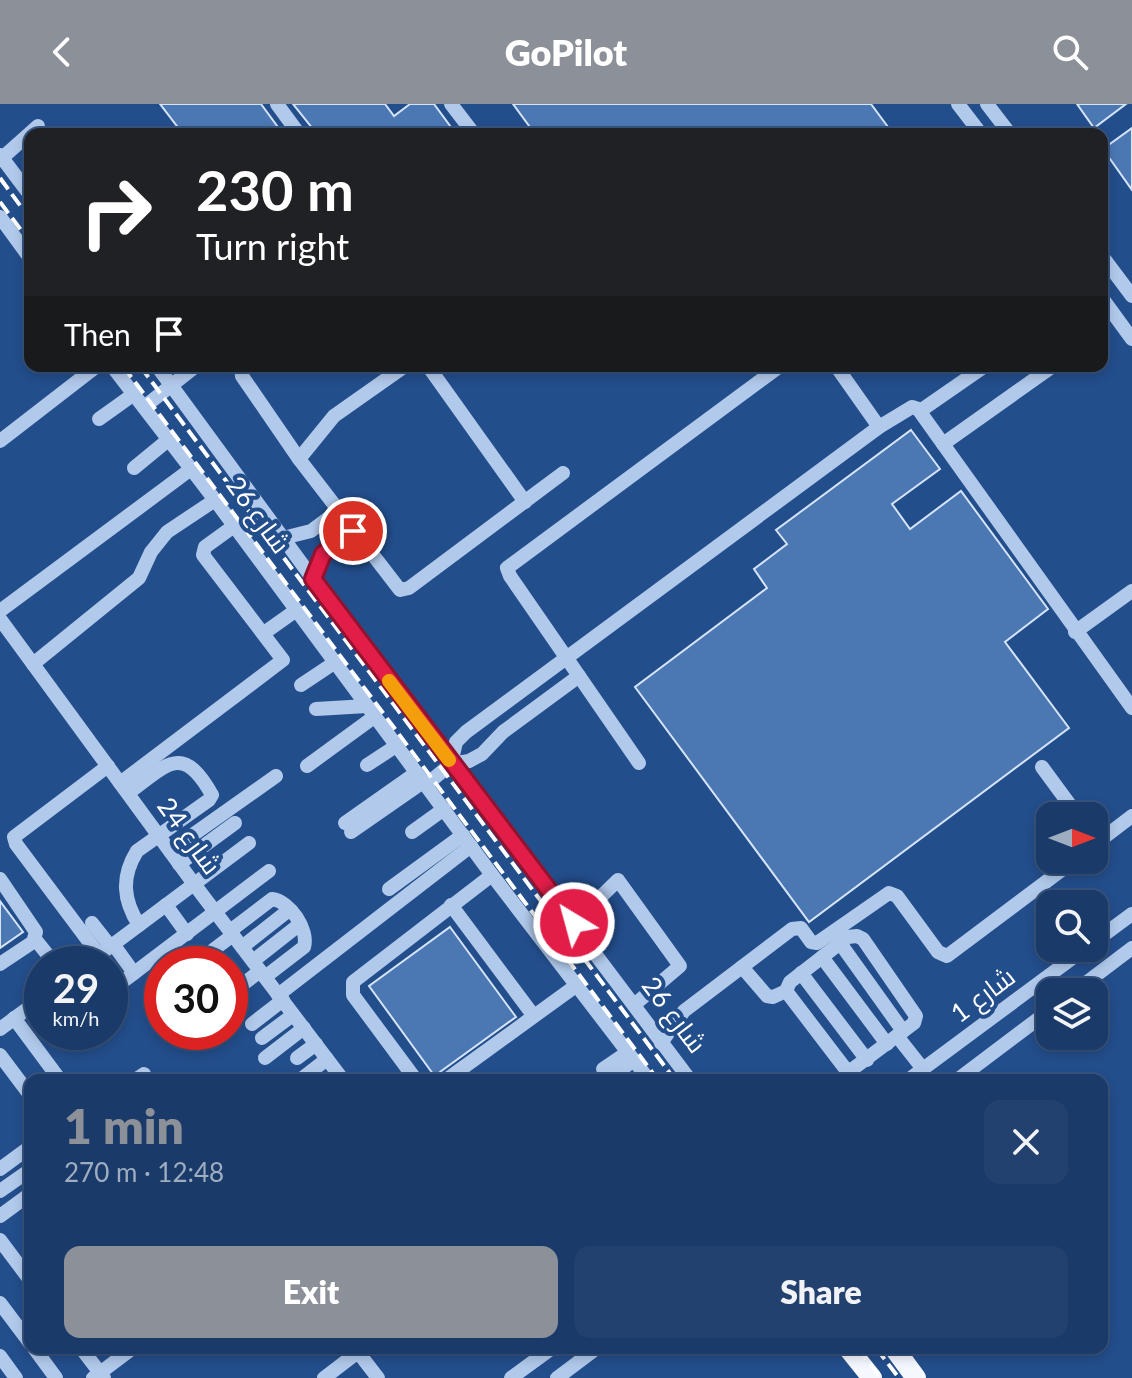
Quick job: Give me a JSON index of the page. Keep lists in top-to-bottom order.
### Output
{
  "streets": {
    "street": ["شارع 26", "شارع 24", "شارع 1"]
  },
  "north": "right",
  "page": {
    "header": "GoPilot",
    "turn": ["230 m", "Turn right"],
    "then": "Then",
    "speed": "29 km/h",
    "limit": "30",
    "heading": ["1 min", "270 m · 12:48"],
    "buttons": ["Exit", "Share"]
  }
}
